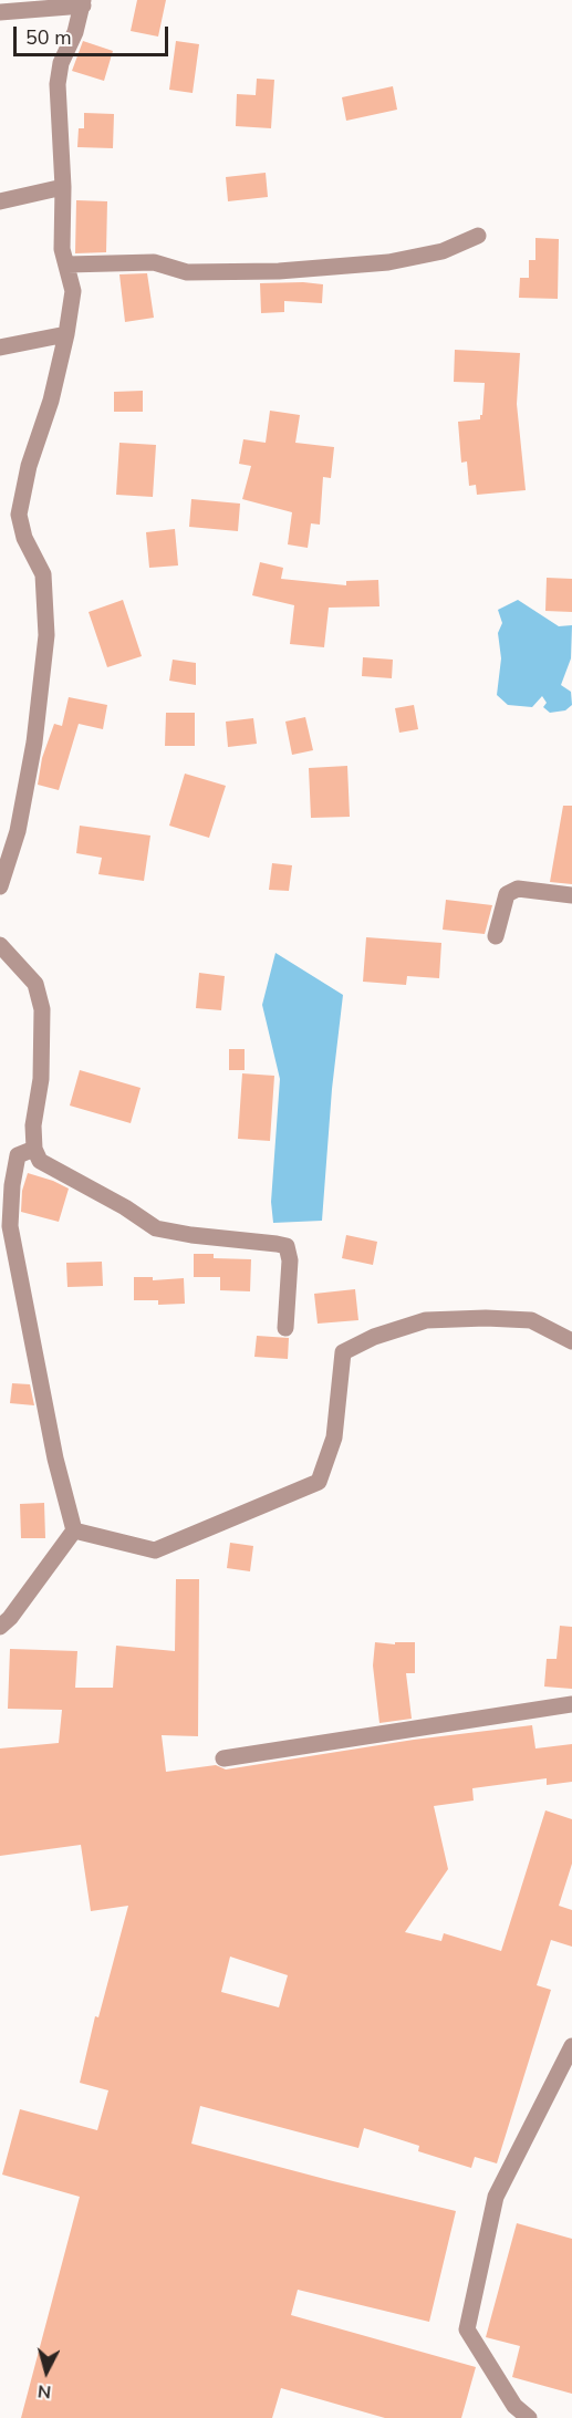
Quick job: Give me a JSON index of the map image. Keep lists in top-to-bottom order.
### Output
{
  "scale_bar": "50 m",
  "north": "bottom"
}
